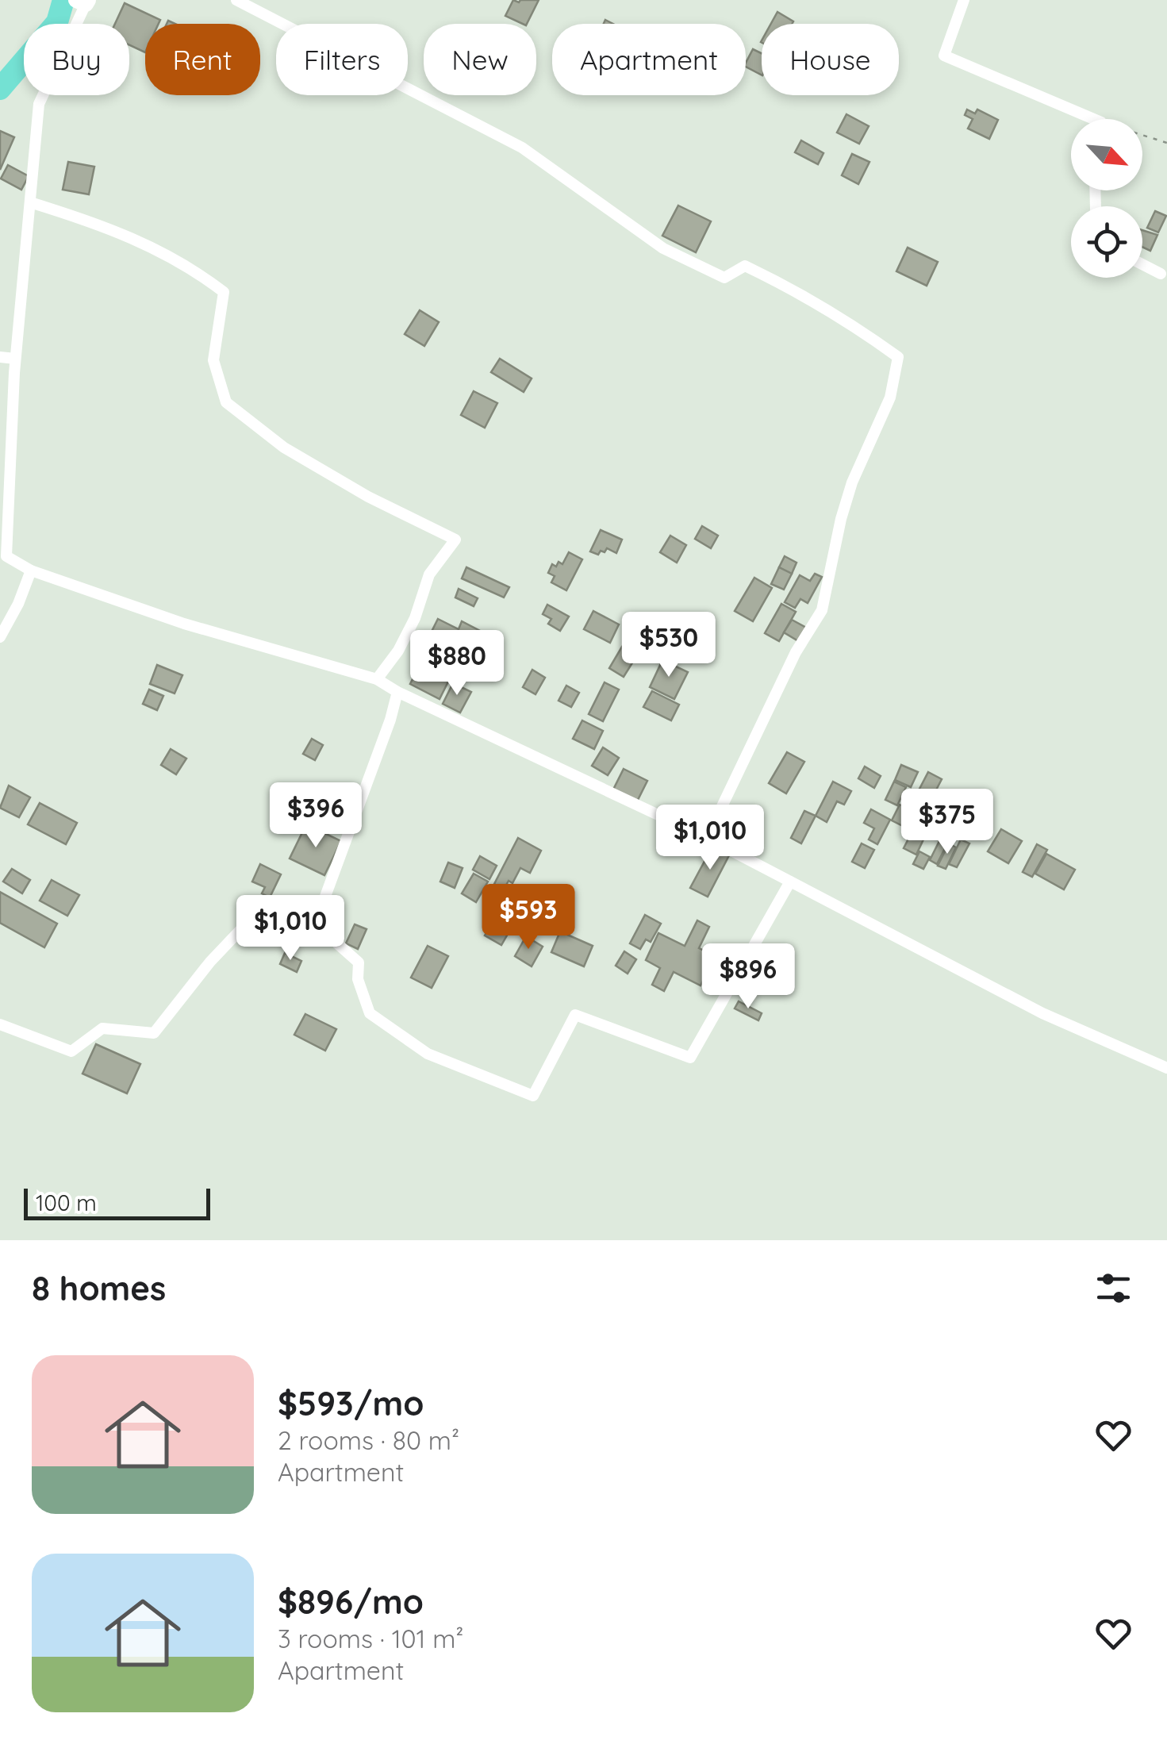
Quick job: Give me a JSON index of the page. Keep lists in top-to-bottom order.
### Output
{
  "scale_bar": "100 m",
  "north": "bottom right",
  "page": {
    "chip": [
      "Buy",
      "Rent",
      "Filters",
      "New",
      "Apartment",
      "House"
    ],
    "price": [
      "$530",
      "$880",
      "$396",
      "$375",
      "$1,010",
      "$593",
      "$1,010",
      "$896"
    ],
    "scale": "100 m",
    "heading": "8 homes",
    "list": [
      {
        "name": "$593/mo",
        "note": "2 rooms · 80 m² · Apartment"
      },
      {
        "name": "$896/mo",
        "note": "3 rooms · 101 m² · Apartment"
      }
    ]
  }
}
